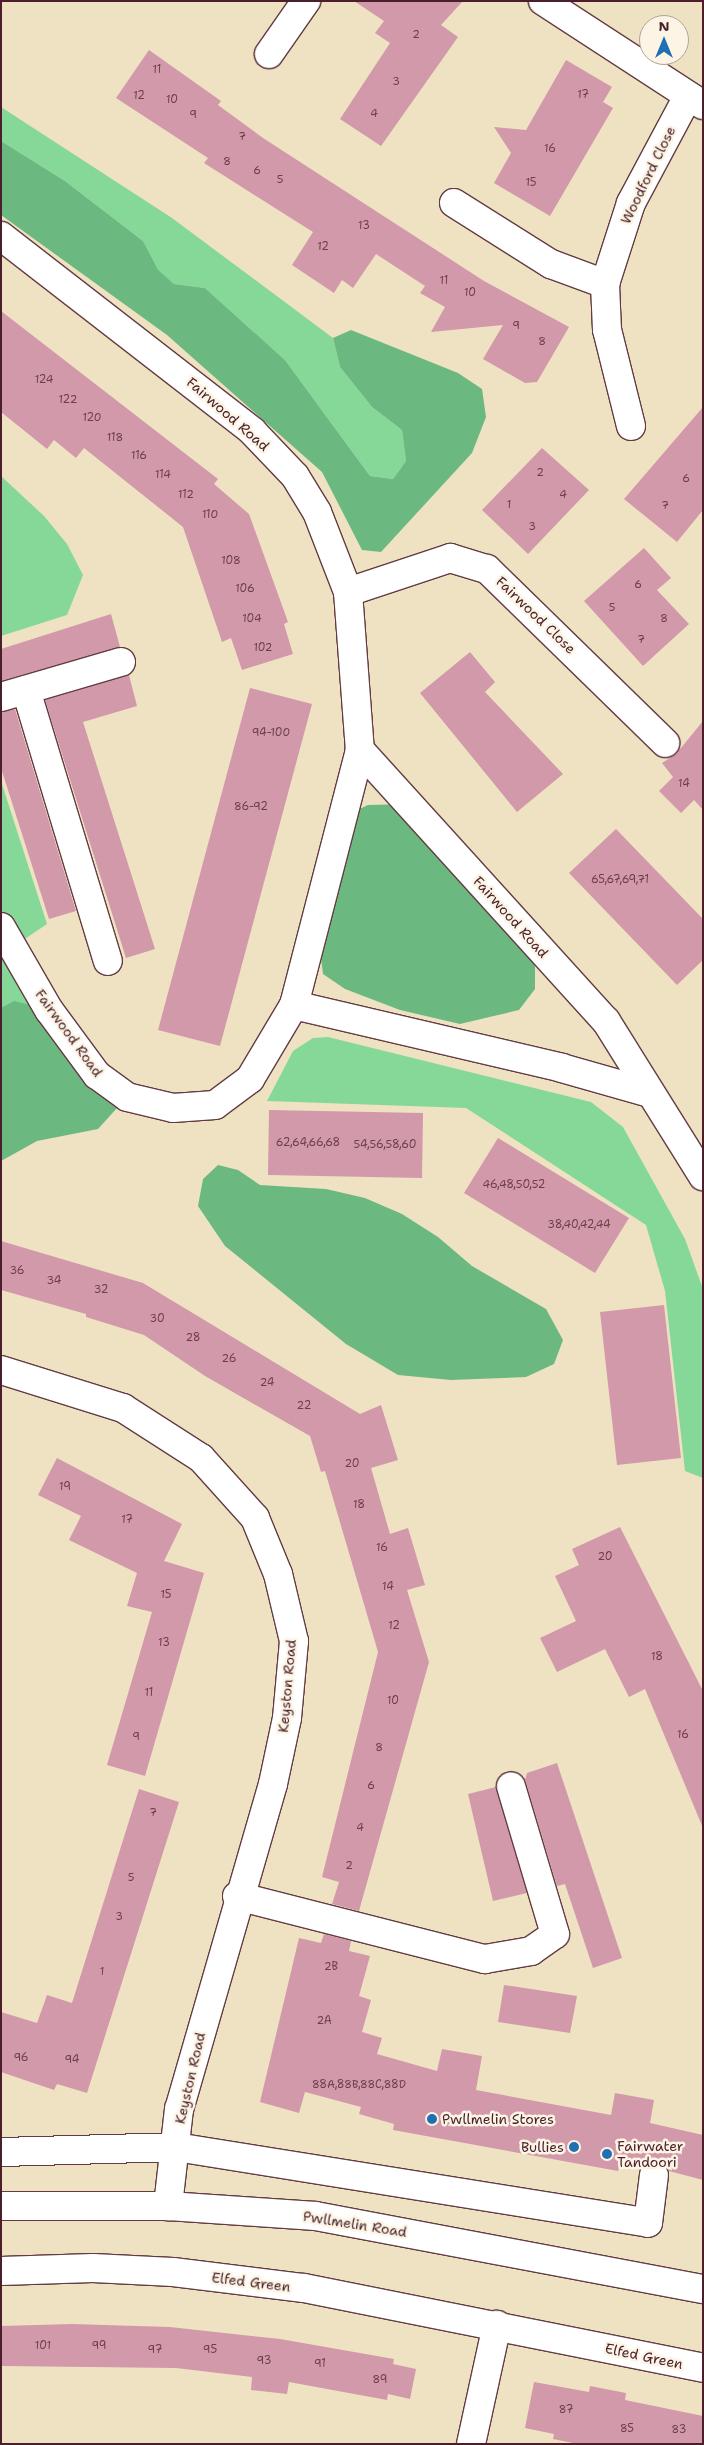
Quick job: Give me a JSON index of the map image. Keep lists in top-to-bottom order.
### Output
{
  "streets": {
    "street": [
      "Woodford Close",
      "Fairwood Road",
      "Fairwood Close",
      "Keyston Road",
      "Pwllmelin Road",
      "Elfed Green"
    ]
  },
  "crossings": [
    ["Fairwood Road", "Fairwood Close"],
    ["Keyston Road", "Pwllmelin Road"]
  ],
  "places": ["Pwllmelin Stores", "Bullies", "Fairwater Tandoori"],
  "house_numbers": [
    "2",
    "11",
    "3",
    "17",
    "12",
    "10",
    "4",
    "9",
    "7",
    "16",
    "8",
    "6",
    "5",
    "15",
    "13",
    "12",
    "11",
    "10",
    "9",
    "8",
    "124",
    "122",
    "120",
    "118",
    "116",
    "2",
    "114",
    "6",
    "112",
    "4",
    "1",
    "7",
    "110",
    "3",
    "108",
    "6",
    "106",
    "5",
    "104",
    "8",
    "7",
    "102",
    "94-100",
    "14",
    "86-92",
    "65,67,69,71",
    "62,64,66,68",
    "54,56,58,60",
    "46,48,50,52",
    "38,40,42,44",
    "36",
    "34",
    "32",
    "30",
    "28",
    "26",
    "24",
    "22",
    "20",
    "19",
    "18",
    "17",
    "16",
    "20",
    "14",
    "15",
    "12",
    "13",
    "18",
    "11",
    "10",
    "16",
    "9",
    "8",
    "6",
    "7",
    "4",
    "2",
    "5",
    "3",
    "2B",
    "1",
    "2A",
    "96",
    "94",
    "88A,88B,88C,88D",
    "101",
    "99",
    "97",
    "95",
    "93",
    "91",
    "89",
    "87",
    "85",
    "83"
  ],
  "north": "top"
}
